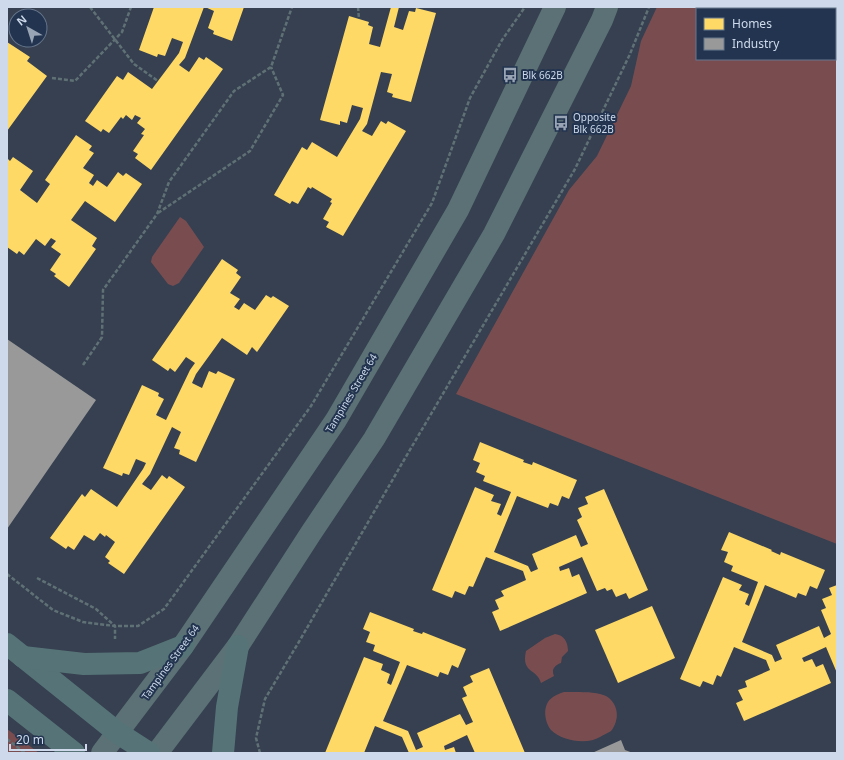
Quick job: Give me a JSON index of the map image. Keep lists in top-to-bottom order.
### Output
{
  "streets": {
    "street": ["Tampines Street 64"]
  },
  "places": {
    "bus stop": ["Blk 662B", "Opposite Blk 662B"]
  },
  "legend": ["Homes", "Industry"],
  "scale_bar": "20 m",
  "north": "top left"
}
